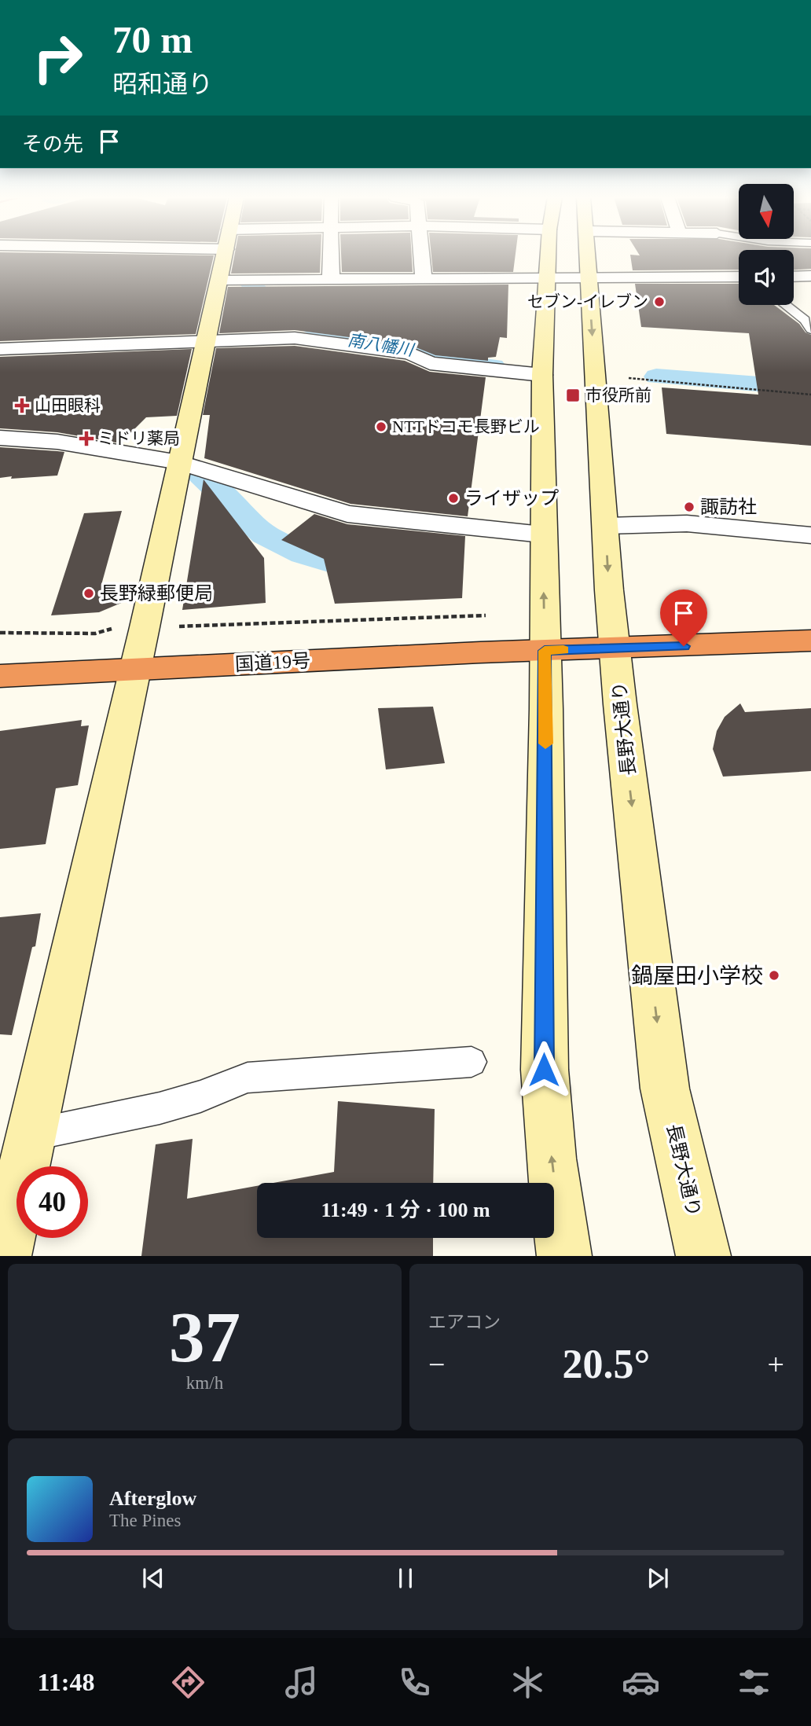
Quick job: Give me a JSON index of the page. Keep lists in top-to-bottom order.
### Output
{
  "streets": {
    "highway": ["国道19号"],
    "street": ["長野大通り"]
  },
  "crossings": [
    ["国道19号", "長野大通り"]
  ],
  "water": ["南八幡川"],
  "places": {
    "other": [
      "セブン-イレブン",
      "NTTドコモ長野ビル",
      "ライザップ",
      "諏訪社",
      "長野緑郵便局",
      "鍋屋田小学校"
    ],
    "transit": ["市役所前"],
    "health": ["山田眼科", "ミドリ薬局"]
  },
  "north": "bottom",
  "page": {
    "turn": ["70 m", "昭和通り"],
    "then": "その先",
    "limit": "40",
    "trip": "11:49 · 1 分 · 100 m",
    "tile": [
      ["37", "km/h"],
      "エアコン"
    ],
    "heat": ["−", "20.5°", "+"],
    "song": ["Afterglow", "The Pines"],
    "tabs": "11:48"
  }
}
